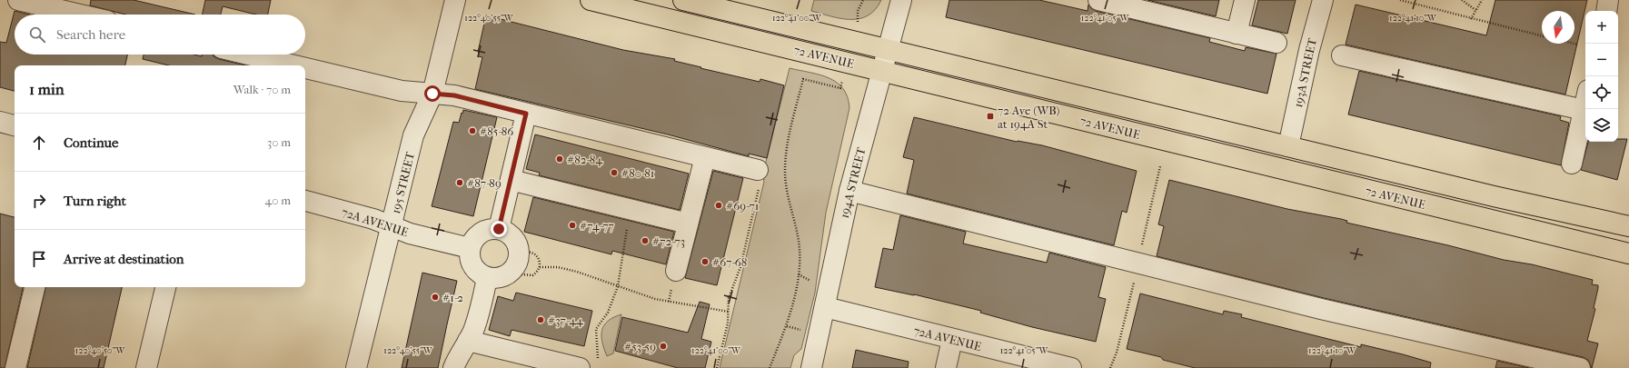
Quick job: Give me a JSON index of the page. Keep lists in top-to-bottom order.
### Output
{
  "streets": {
    "main road": ["72 AVENUE"],
    "street": [
      "193A STREET",
      "195 STREET",
      "194A STREET",
      "72A AVENUE"
    ]
  },
  "crossings": [
    ["72 AVENUE", "193A STREET"],
    ["72 AVENUE", "194A STREET"],
    ["195 STREET", "72A AVENUE"],
    ["194A STREET", "72A AVENUE"]
  ],
  "places": {
    "transit": ["72 Ave (WB) at 194A St"],
    "other": [
      "#85-86",
      "#82-84",
      "#80-81",
      "#87-89",
      "#69-71",
      "#74-77",
      "#72-73",
      "#67-68",
      "#1-2",
      "#37-44",
      "#53-59"
    ]
  },
  "north": "bottom",
  "page": {
    "map_buttons": ["+", "−"],
    "search": "Search here",
    "heading": ["1 min", "Walk · 70 m"],
    "list": [
      ["Continue", "30 m"],
      ["Turn right", "40 m"],
      "Arrive at destination"
    ]
  },
  "coordinates": [
    "122°40'55\"W",
    "122°41'00\"W",
    "122°41'05\"W",
    "122°41'10\"W",
    "122°40'50\"W"
  ]
}
